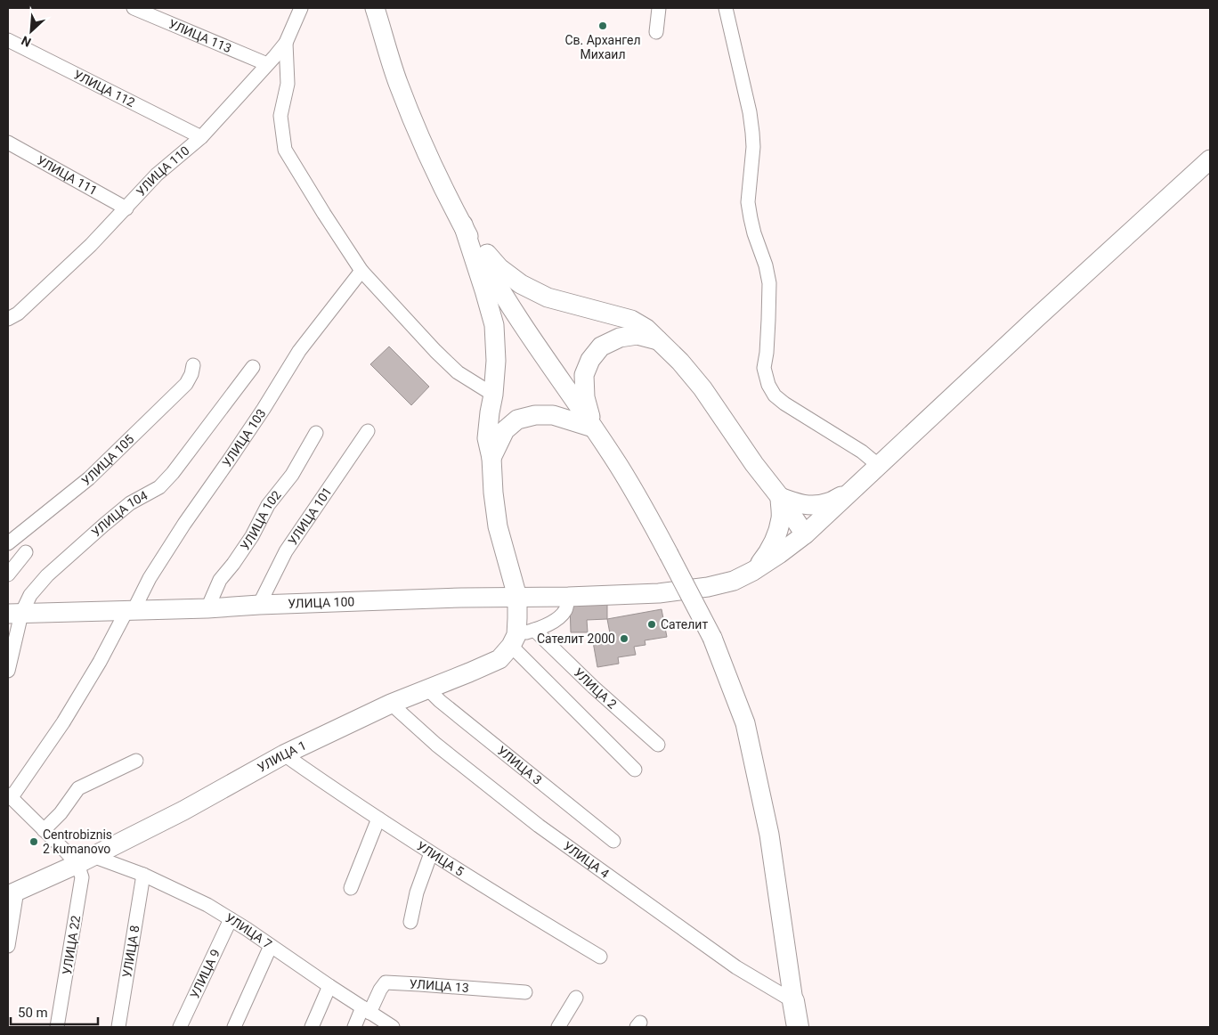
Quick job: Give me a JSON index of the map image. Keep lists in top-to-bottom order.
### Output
{
  "streets": {
    "main road": ["УЛИЦА 100", "УЛИЦА 1"],
    "street": [
      "УЛИЦА 113",
      "УЛИЦА 112",
      "УЛИЦА 110",
      "УЛИЦА 111",
      "УЛИЦА 103",
      "УЛИЦА 105",
      "УЛИЦА 104",
      "УЛИЦА 101",
      "УЛИЦА 102",
      "УЛИЦА 2",
      "УЛИЦА 3",
      "УЛИЦА 5",
      "УЛИЦА 4",
      "УЛИЦА 7",
      "УЛИЦА 22",
      "УЛИЦА 8",
      "УЛИЦА 9",
      "УЛИЦА 13"
    ]
  },
  "crossings": [
    ["УЛИЦА 113", "УЛИЦА 110"],
    ["УЛИЦА 112", "УЛИЦА 110"],
    ["УЛИЦА 110", "УЛИЦА 111"],
    ["УЛИЦА 103", "УЛИЦА 100"],
    ["УЛИЦА 104", "УЛИЦА 100"],
    ["УЛИЦА 101", "УЛИЦА 100"],
    ["УЛИЦА 102", "УЛИЦА 100"],
    ["УЛИЦА 2", "УЛИЦА 1"],
    ["УЛИЦА 1", "УЛИЦА 3"],
    ["УЛИЦА 1", "УЛИЦА 5"],
    ["УЛИЦА 1", "УЛИЦА 4"],
    ["УЛИЦА 1", "УЛИЦА 7"],
    ["УЛИЦА 1", "УЛИЦА 22"],
    ["УЛИЦА 7", "УЛИЦА 22"],
    ["УЛИЦА 7", "УЛИЦА 8"],
    ["УЛИЦА 7", "УЛИЦА 9"],
    ["УЛИЦА 7", "УЛИЦА 13"]
  ],
  "places": [
    "Св. Архангел Михаил",
    "Сателит",
    "Сателит 2000",
    "Centrobiznis 2 kumanovo"
  ],
  "scale_bar": "50 m",
  "north": "bottom left"
}
